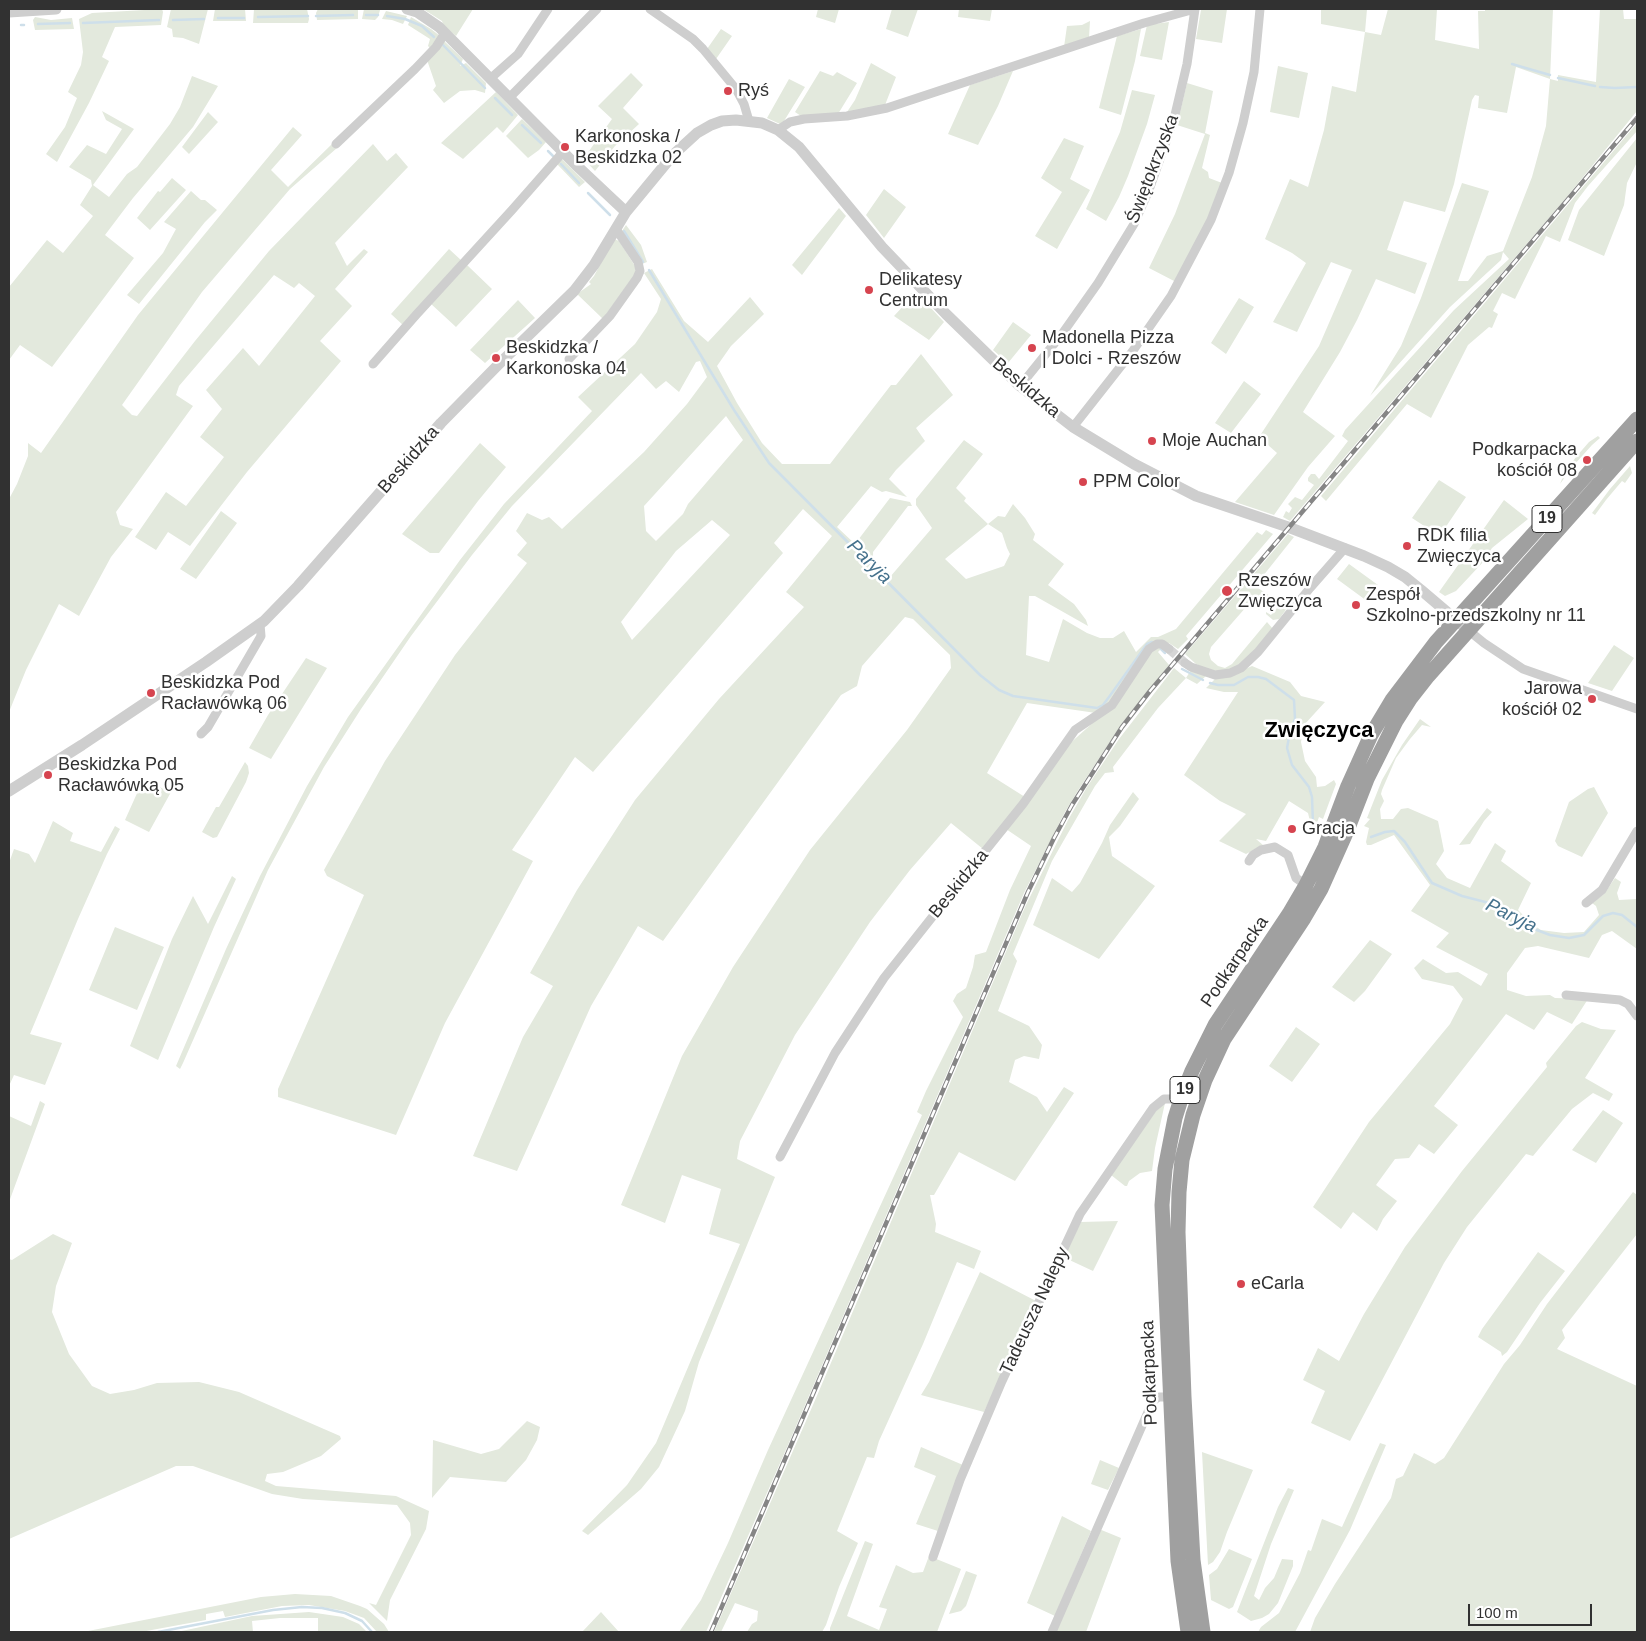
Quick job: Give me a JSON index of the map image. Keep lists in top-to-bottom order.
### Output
{
  "streets": {
    "highway": ["19", "Podkarpacka"],
    "street": ["Świętokrzyska", "Beskidzka", "Tadeusza Nalepy"]
  },
  "crossings": [
    ["Świętokrzyska", "Beskidzka"],
    ["Beskidzka", "Podkarpacka"],
    ["Podkarpacka", "Tadeusza Nalepy"]
  ],
  "districts": ["Zwięczyca"],
  "water": ["Paryja"],
  "places": [
    "Ryś",
    "Karkonoska / Beskidzka 02",
    "Delikatesy Centrum",
    "Madonella Pizza | Dolci - Rzeszów",
    "Beskidzka / Karkonoska 04",
    "Moje Auchan",
    "Podkarpacka kościół 08",
    "PPM Color",
    "RDK filia Zwięczyca",
    "Rzeszów Zwięczyca",
    "Zespół Szkolno-przedszkolny nr 11",
    "Beskidzka Pod Racławówką 06",
    "Jarowa kościół 02",
    "Beskidzka Pod Racławówką 05",
    "Gracja",
    "eCarla"
  ],
  "scale_bar": "100 m"
}
